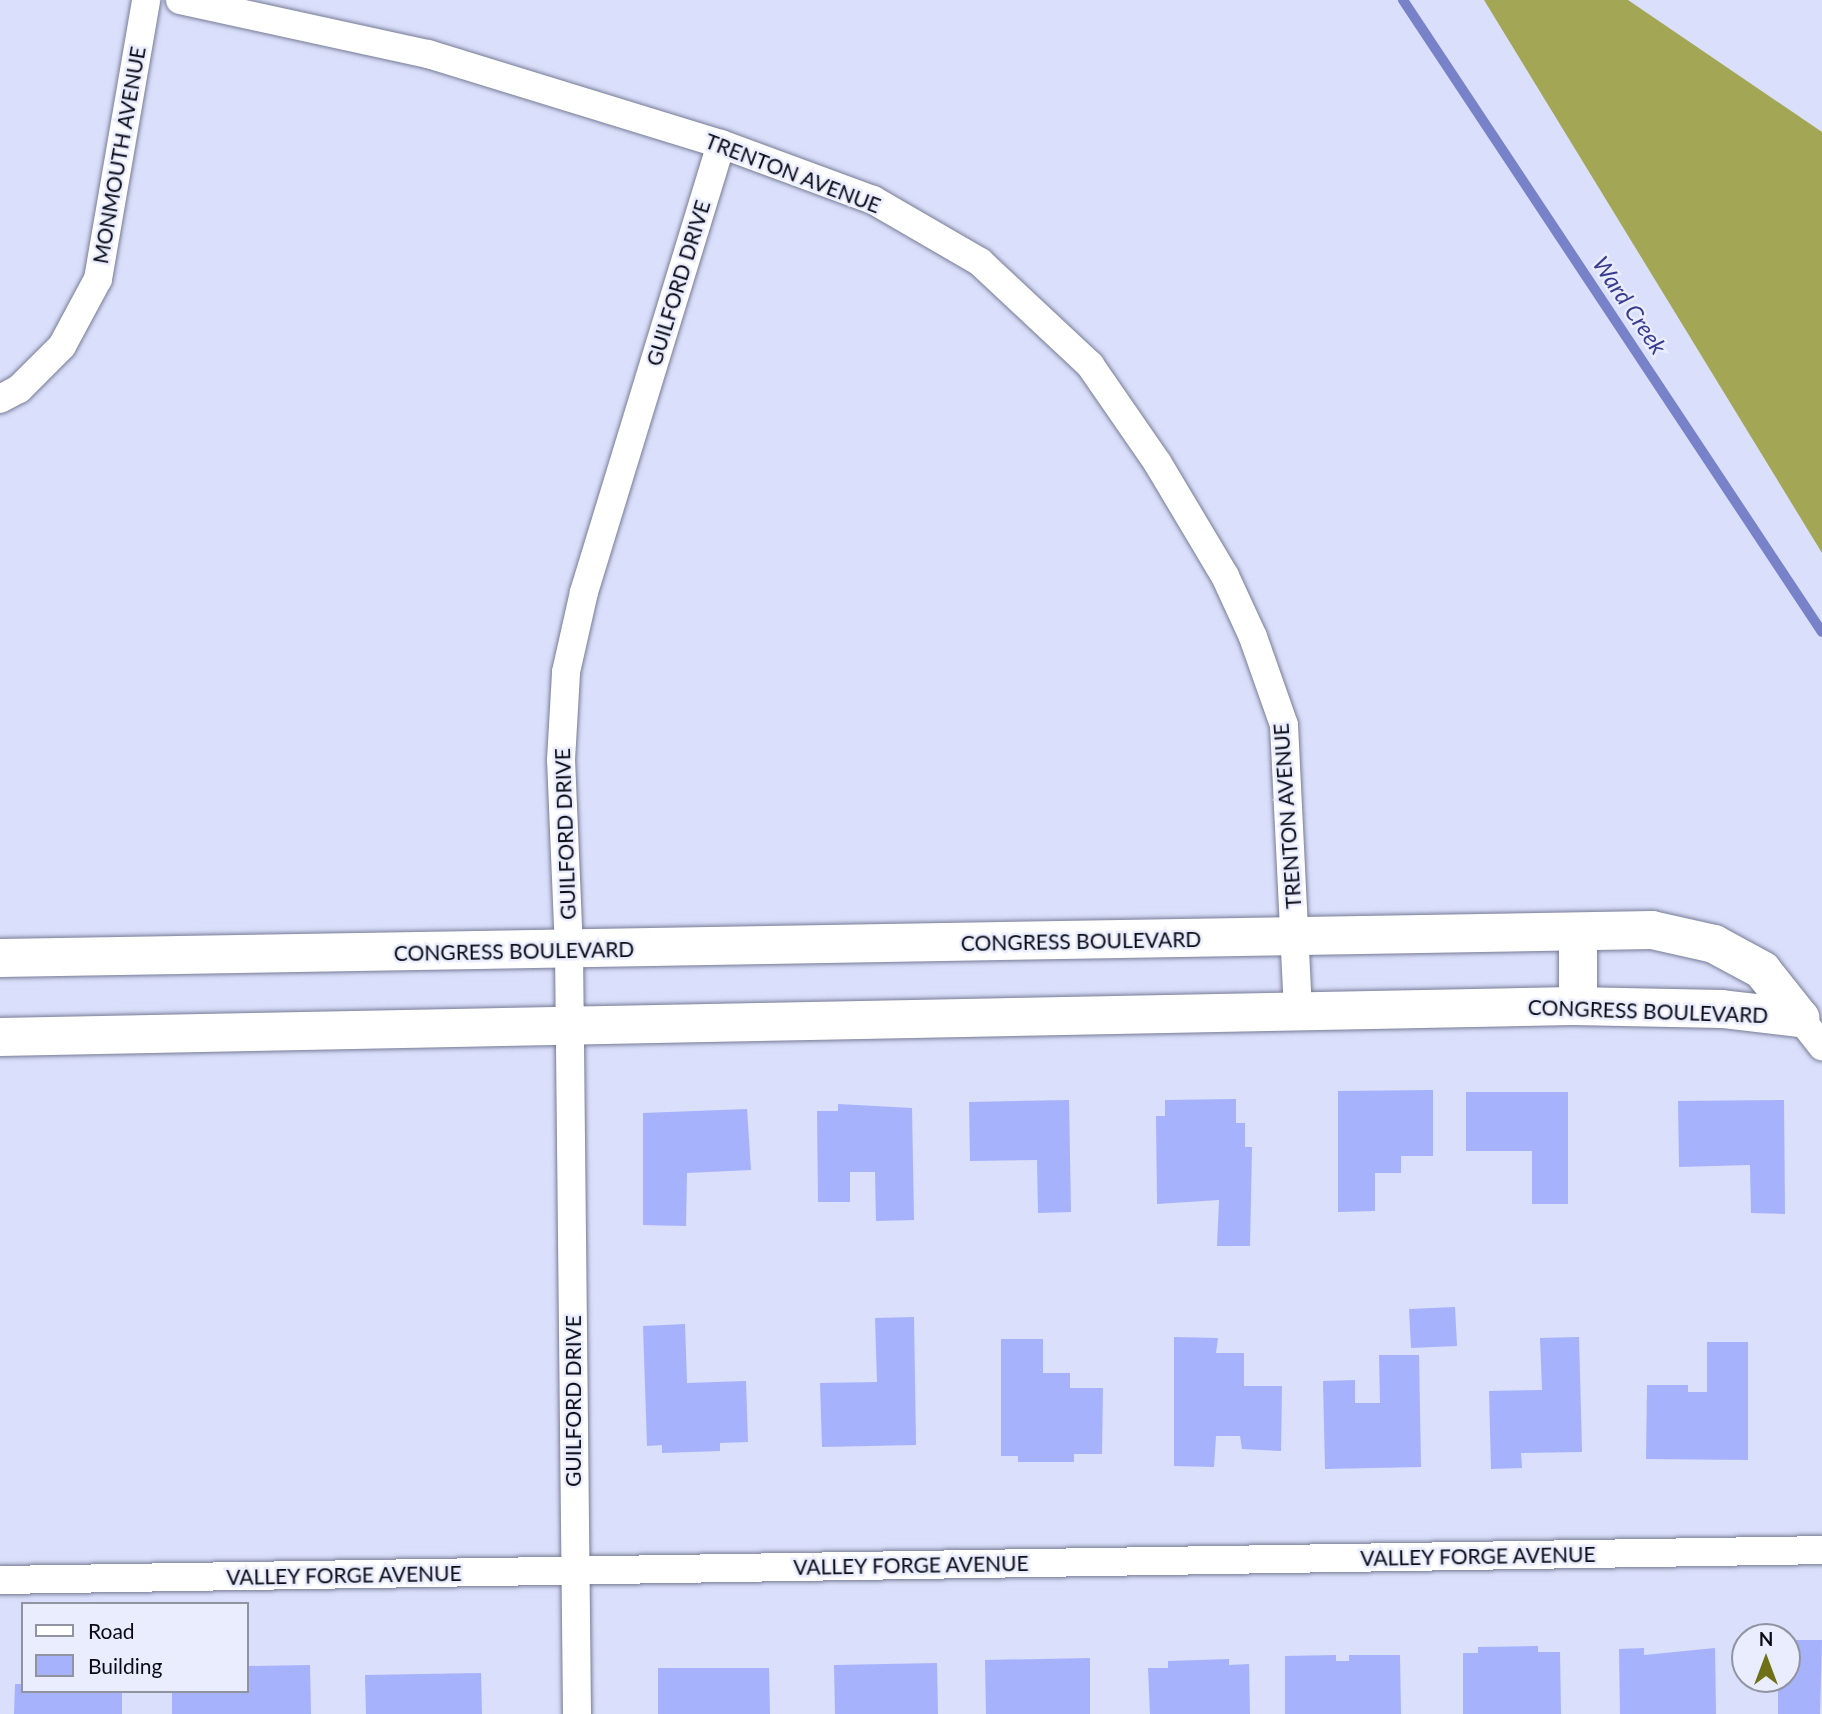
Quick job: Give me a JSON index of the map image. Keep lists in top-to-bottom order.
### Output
{
  "streets": {
    "street": [
      "MONMOUTH AVENUE",
      "TRENTON AVENUE",
      "GUILFORD DRIVE",
      "CONGRESS BOULEVARD",
      "VALLEY FORGE AVENUE"
    ]
  },
  "crossings": [
    ["TRENTON AVENUE", "GUILFORD DRIVE"],
    ["TRENTON AVENUE", "CONGRESS BOULEVARD"],
    ["GUILFORD DRIVE", "CONGRESS BOULEVARD"],
    ["GUILFORD DRIVE", "VALLEY FORGE AVENUE"]
  ],
  "water": ["Ward Creek"],
  "legend": ["Road", "Building"],
  "north": "top"
}
